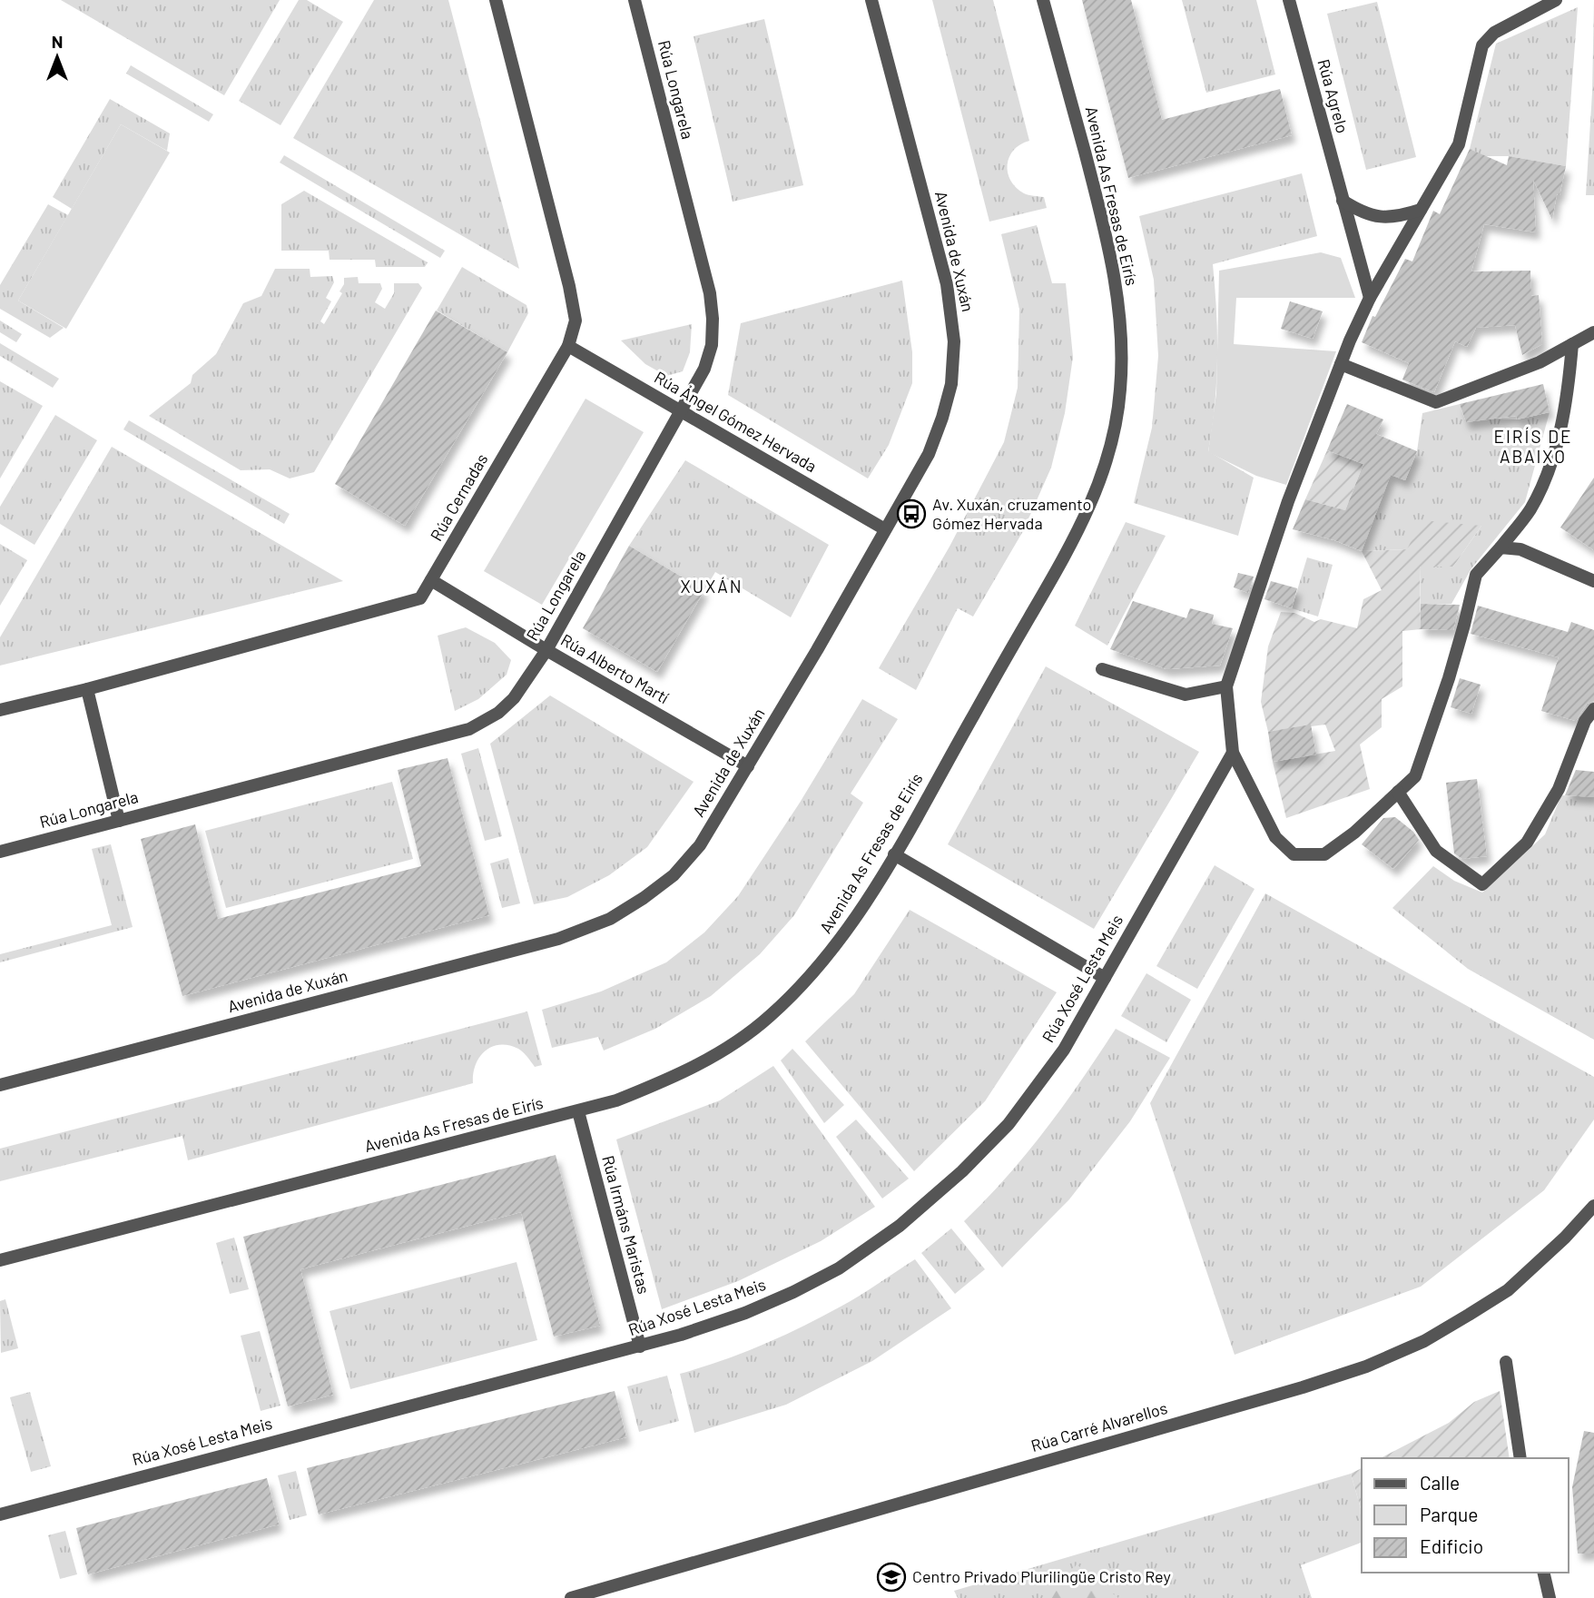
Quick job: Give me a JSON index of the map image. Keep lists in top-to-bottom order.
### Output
{
  "streets": {
    "street": [
      "Rúa Longarela",
      "Rúa Agrelo",
      "Avenida As Fresas de Eirís",
      "Avenida de Xuxán",
      "Rúa Ángel Gómez Hervada",
      "Rúa Cernadas",
      "Rúa Alberto Martí",
      "Rúa Xosé Lesta Meis",
      "Rúa Irmáns Maristas",
      "Rúa Carré Alvarellos"
    ]
  },
  "crossings": [
    ["Rúa Longarela", "Rúa Ángel Gómez Hervada"],
    ["Rúa Longarela", "Rúa Alberto Martí"],
    ["Avenida As Fresas de Eirís", "Rúa Irmáns Maristas"],
    ["Avenida de Xuxán", "Rúa Ángel Gómez Hervada"],
    ["Avenida de Xuxán", "Rúa Alberto Martí"],
    ["Rúa Ángel Gómez Hervada", "Rúa Cernadas"],
    ["Rúa Cernadas", "Rúa Alberto Martí"],
    ["Rúa Xosé Lesta Meis", "Rúa Irmáns Maristas"]
  ],
  "districts": ["EIRÍS DE ABAIXO", "XUXÁN"],
  "places": {
    "bus stop": ["Av. Xuxán, cruzamento Gómez Hervada"],
    "school or university": ["Centro Privado Plurilingüe Cristo Rey"]
  },
  "legend": ["Calle", "Parque", "Edificio"],
  "north": "top"
}
